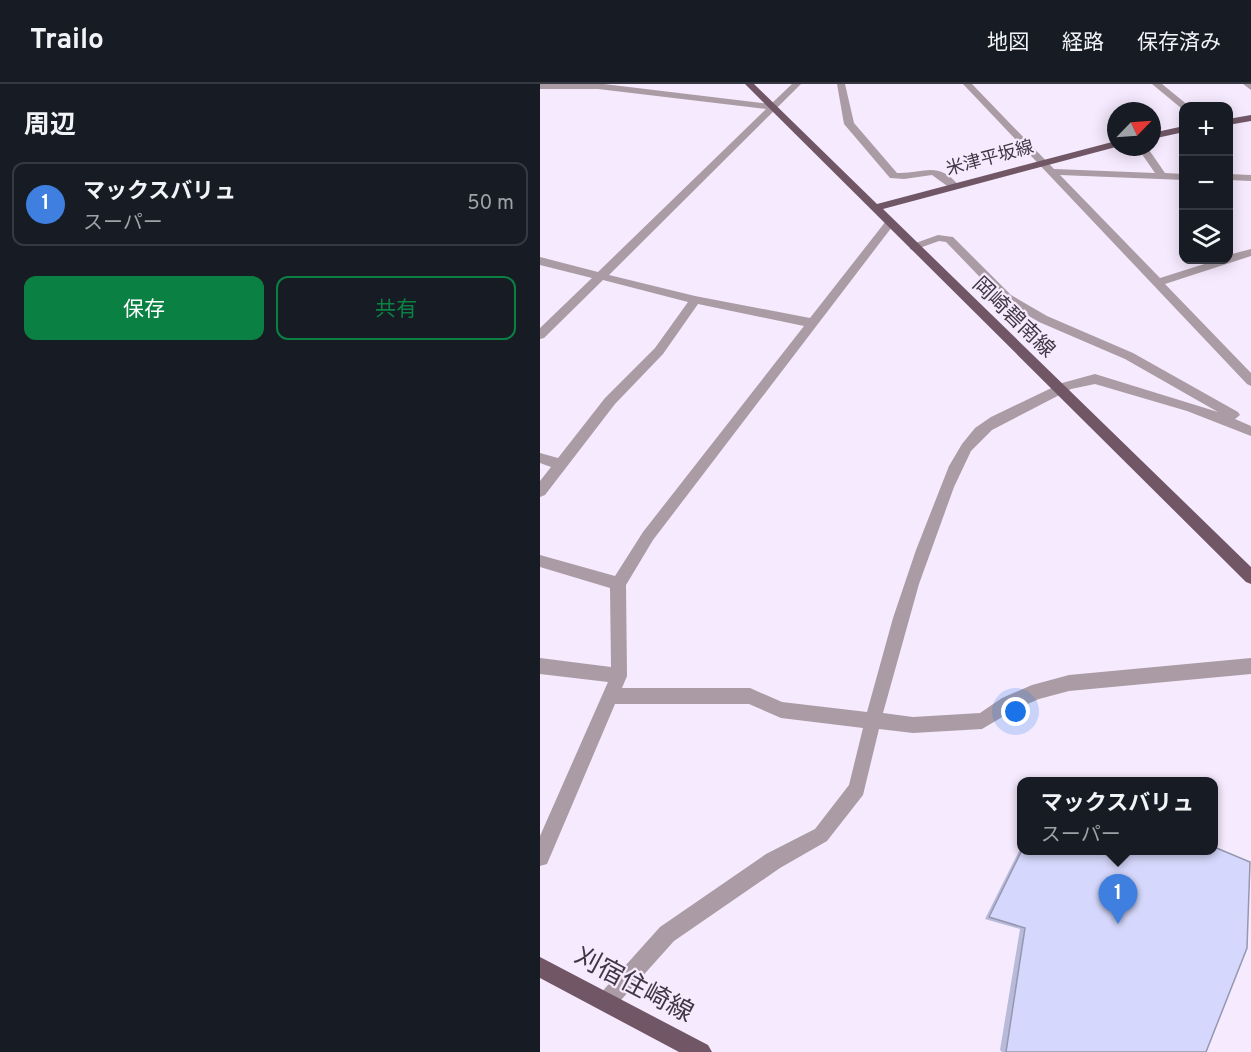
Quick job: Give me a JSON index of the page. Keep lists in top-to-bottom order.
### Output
{
  "streets": {
    "main road": ["米津平坂線", "岡崎碧南線", "刈宿住崎線"]
  },
  "crossings": [
    ["米津平坂線", "岡崎碧南線"]
  ],
  "north": "top right",
  "page": {
    "header": "Trailo",
    "nav": ["地図", "経路", "保存済み"],
    "heading": "周辺",
    "map_buttons": ["+", "−"],
    "list": [
      {
        "mark": "1",
        "name": "マックスバリュ",
        "note": "スーパー",
        "value": "50 m"
      }
    ],
    "buttons": ["保存", "共有"],
    "popup": ["マックスバリュ", "スーパー"],
    "pins": "1"
  }
}
